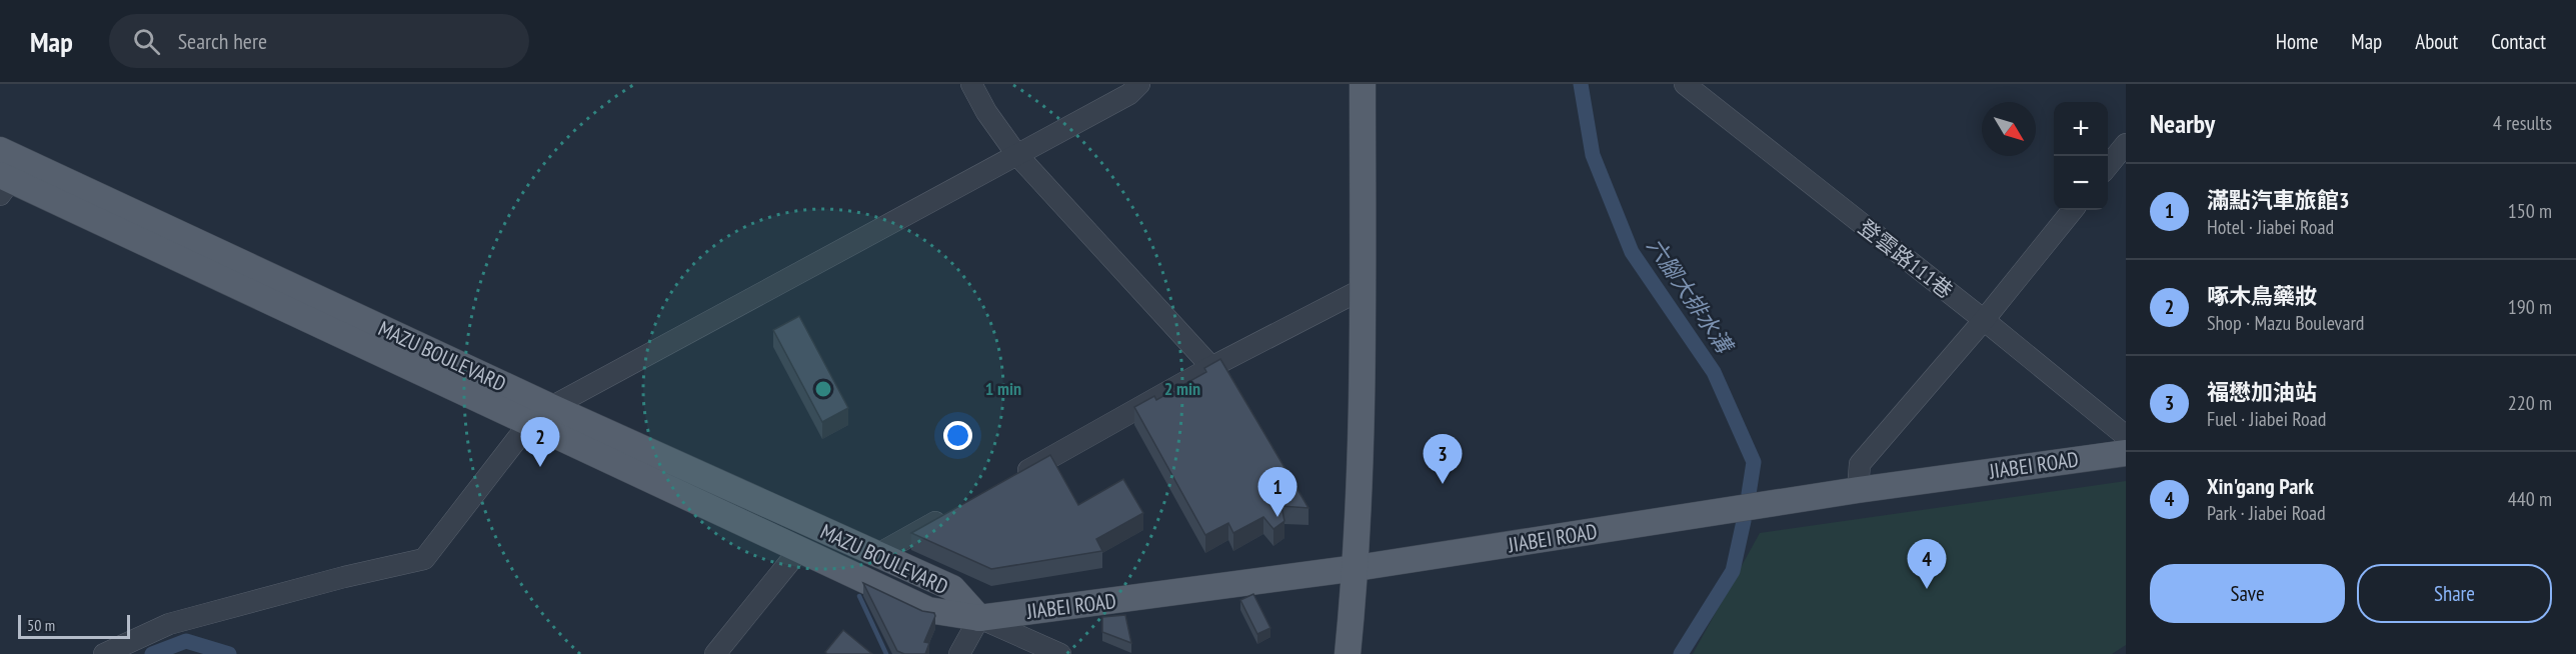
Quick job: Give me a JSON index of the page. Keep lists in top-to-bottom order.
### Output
{
  "streets": {
    "main road": ["MAZU BOULEVARD", "JIABEI ROAD"],
    "street": ["登雲路111巷"]
  },
  "crossings": [
    ["MAZU BOULEVARD", "JIABEI ROAD"]
  ],
  "water": ["六腳大排水溝"],
  "scale_bar": "50 m",
  "north": "bottom right",
  "page": {
    "header": "Map",
    "search": "Search here",
    "nav": [
      "Home",
      "Map",
      "About",
      "Contact"
    ],
    "heading": ["Nearby", "4 results"],
    "map_buttons": ["+", "−"],
    "list": [
      {
        "mark": "1",
        "name": "滿點汽車旅館3",
        "note": "Hotel · Jiabei Road",
        "value": "150 m"
      },
      {
        "mark": "2",
        "name": "啄木鳥藥妝",
        "note": "Shop · Mazu Boulevard",
        "value": "190 m"
      },
      {
        "mark": "3",
        "name": "福懋加油站",
        "note": "Fuel · Jiabei Road",
        "value": "220 m"
      },
      {
        "mark": "4",
        "name": "Xin'gang Park",
        "note": "Park · Jiabei Road",
        "value": "440 m"
      }
    ],
    "pins": [
      "2",
      "3",
      "1",
      "4"
    ],
    "buttons": ["Save", "Share"],
    "scale": "50 m"
  },
  "rings": ["1 min", "2 min"]
}
